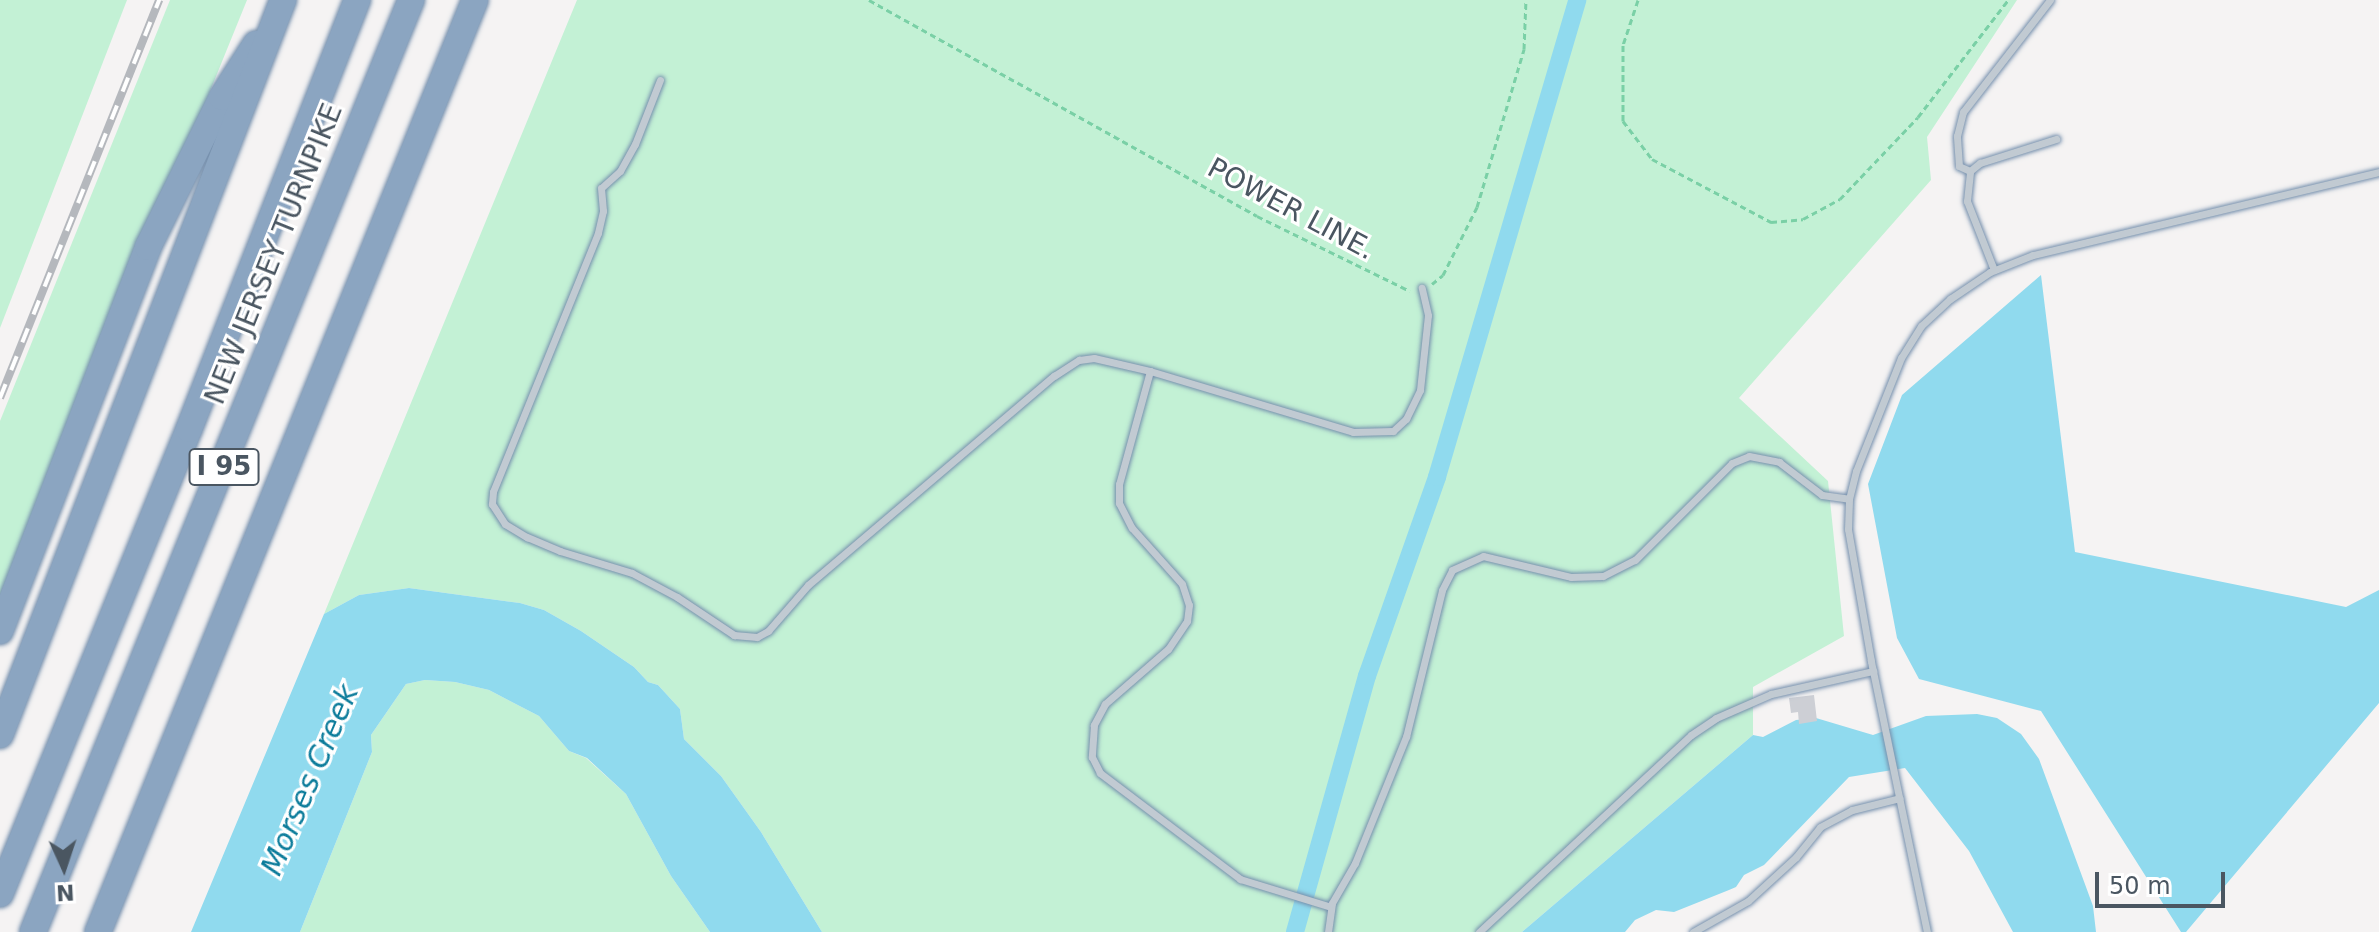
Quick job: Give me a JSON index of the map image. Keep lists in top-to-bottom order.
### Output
{
  "streets": {
    "highway": ["NEW JERSEY TURNPIKE", "I 95"],
    "path": ["POWER LINE."]
  },
  "water": ["Morses Creek"],
  "scale_bar": "50 m",
  "north": "bottom"
}
